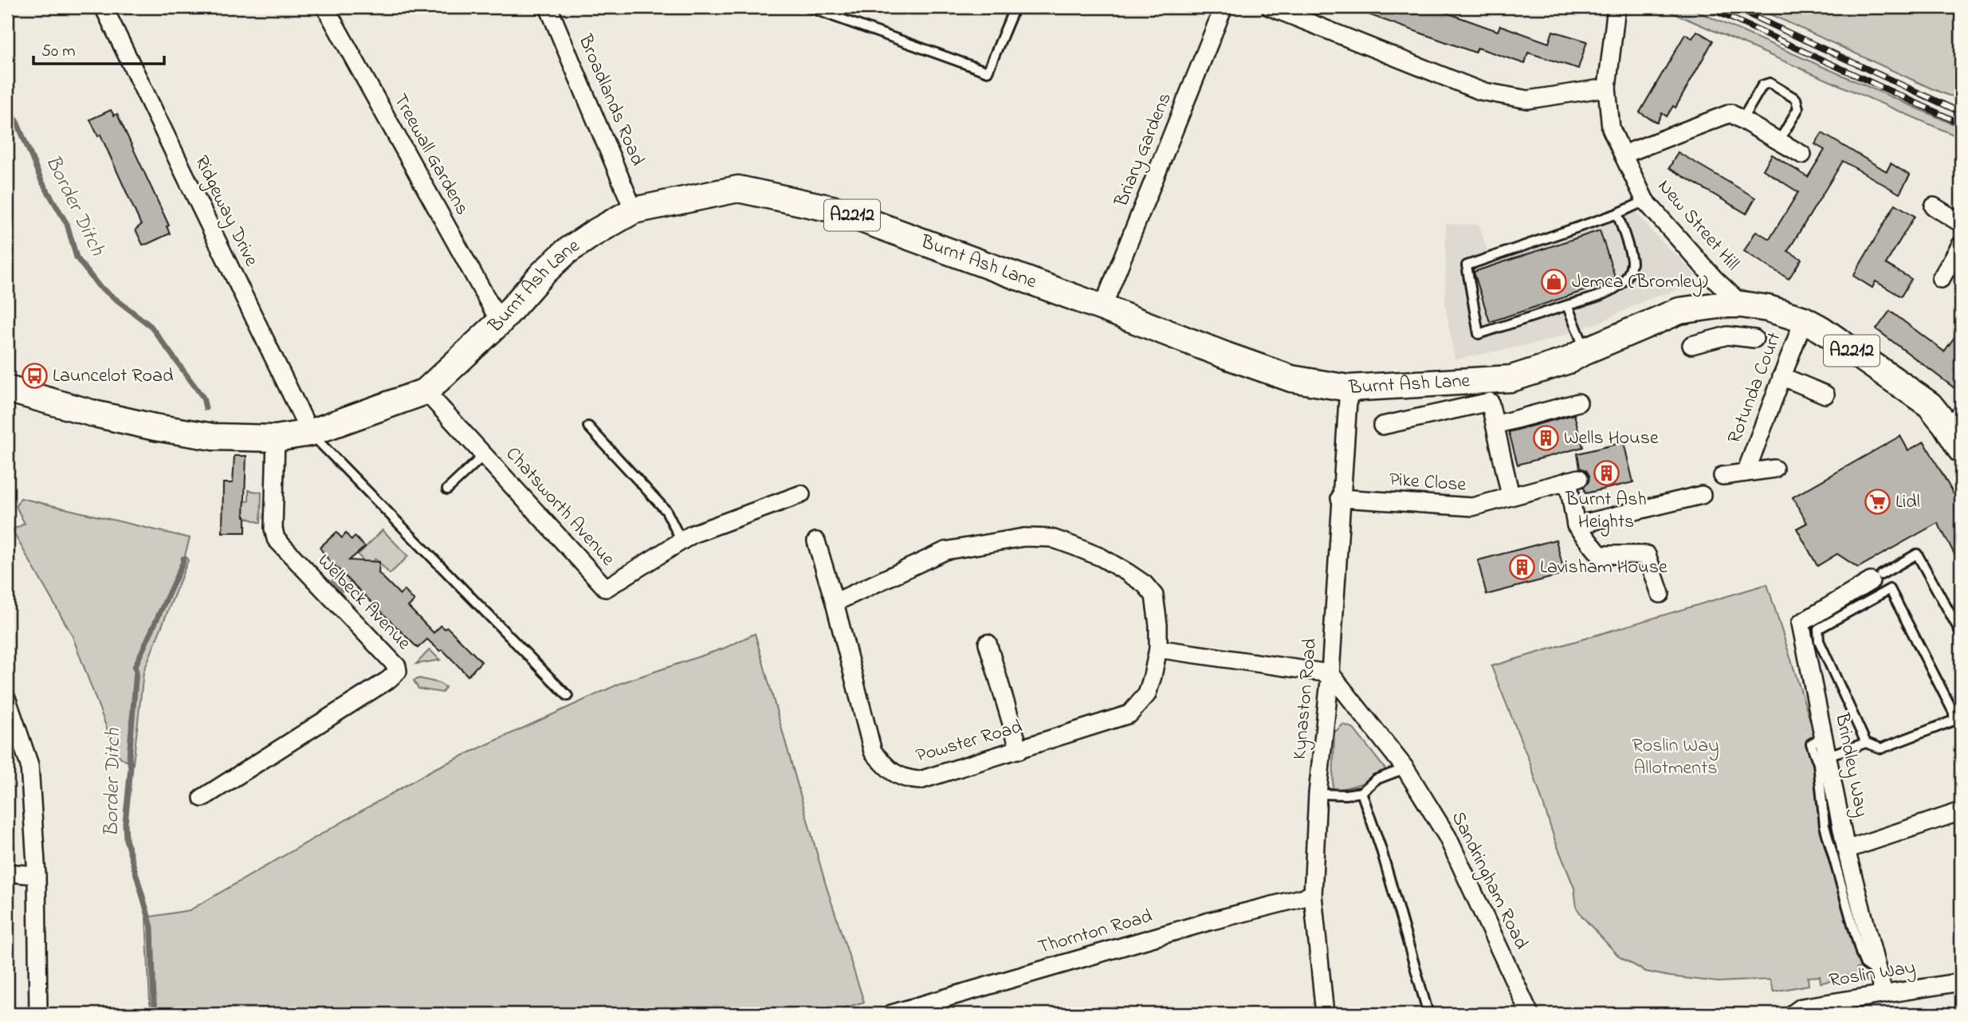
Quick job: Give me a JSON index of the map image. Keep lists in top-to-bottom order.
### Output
{
  "streets": {
    "main road": ["A2212", "Burnt Ash Lane"],
    "street": [
      "Broadlands Road",
      "Briary Gardens",
      "Treewall Gardens",
      "Ridgeway Drive",
      "New Street Hill",
      "Rotunda Court",
      "Pike Close",
      "Chatsworth Avenue",
      "Welbeck Avenue",
      "Kynaston Road",
      "Powster Road",
      "Brindley Way",
      "Sandringham Road",
      "Thornton Road",
      "Roslin Way"
    ]
  },
  "crossings": [
    ["Broadlands Road", "Burnt Ash Lane"],
    ["Briary Gardens", "Burnt Ash Lane"],
    ["Treewall Gardens", "Burnt Ash Lane"],
    ["Ridgeway Drive", "Burnt Ash Lane"],
    ["New Street Hill", "Burnt Ash Lane"],
    ["Burnt Ash Lane", "Rotunda Court"],
    ["Burnt Ash Lane", "Chatsworth Avenue"],
    ["Burnt Ash Lane", "Welbeck Avenue"],
    ["Burnt Ash Lane", "Kynaston Road"],
    ["Pike Close", "Kynaston Road"],
    ["Kynaston Road", "Sandringham Road"],
    ["Kynaston Road", "Thornton Road"],
    ["Brindley Way", "Roslin Way"]
  ],
  "water": ["Border Ditch"],
  "parks": ["Roslin Way Allotments"],
  "places": {
    "shop": ["Jemca (Bromley)"],
    "bus stop": ["Launcelot Road"],
    "building": ["Wells House", "Burnt Ash Heights", "Lavisham House"],
    "supermarket": ["Lidl"]
  },
  "scale_bar": "50 m"
}
